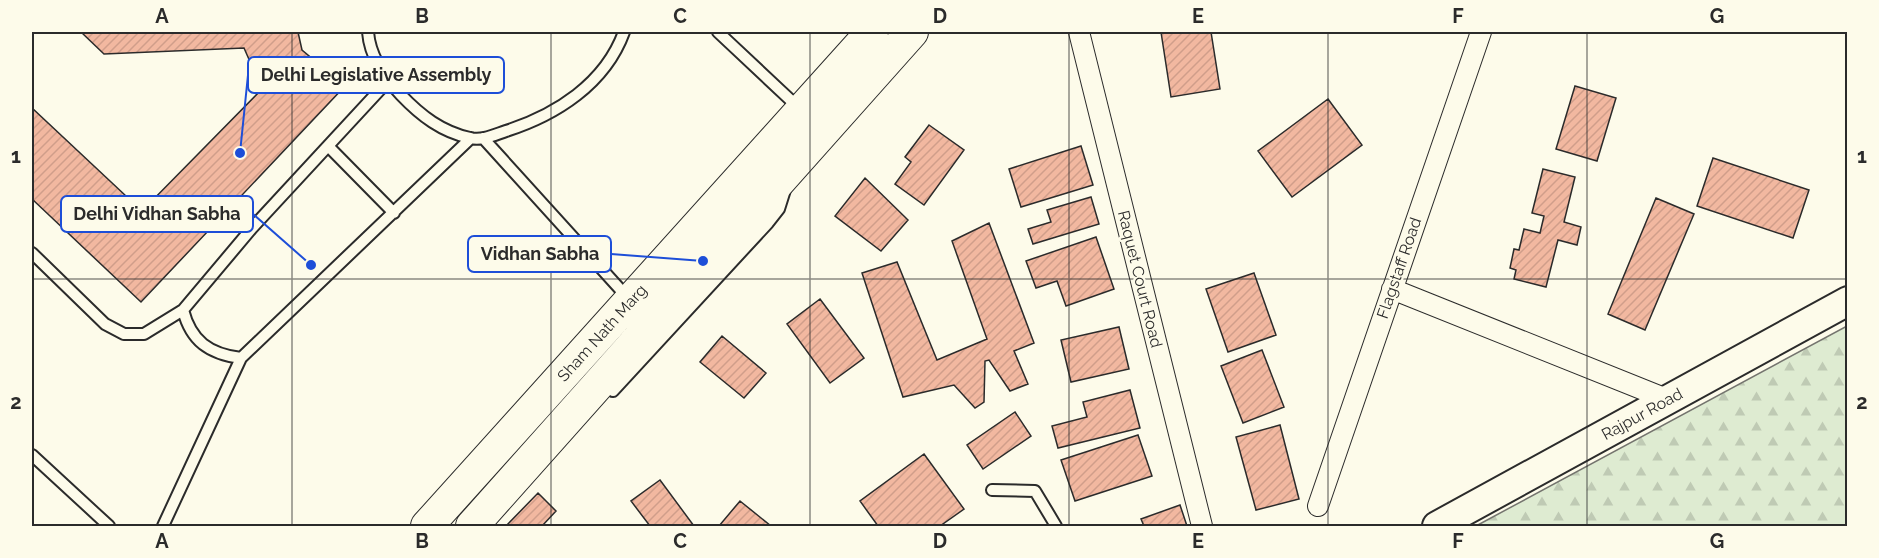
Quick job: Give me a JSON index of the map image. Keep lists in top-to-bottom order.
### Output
{
  "streets": {
    "main road": ["Sham Nath Marg"],
    "street": ["Flagstaff Road", "Raquet Court Road", "Rajpur Road"]
  },
  "places": ["Delhi Legislative Assembly", "Vidhan Sabha", "Delhi Vidhan Sabha"],
  "grid": {
    "columns": [
      "A",
      "B",
      "C",
      "D",
      "E",
      "F",
      "G"
    ],
    "rows": ["1", "2"]
  }
}
